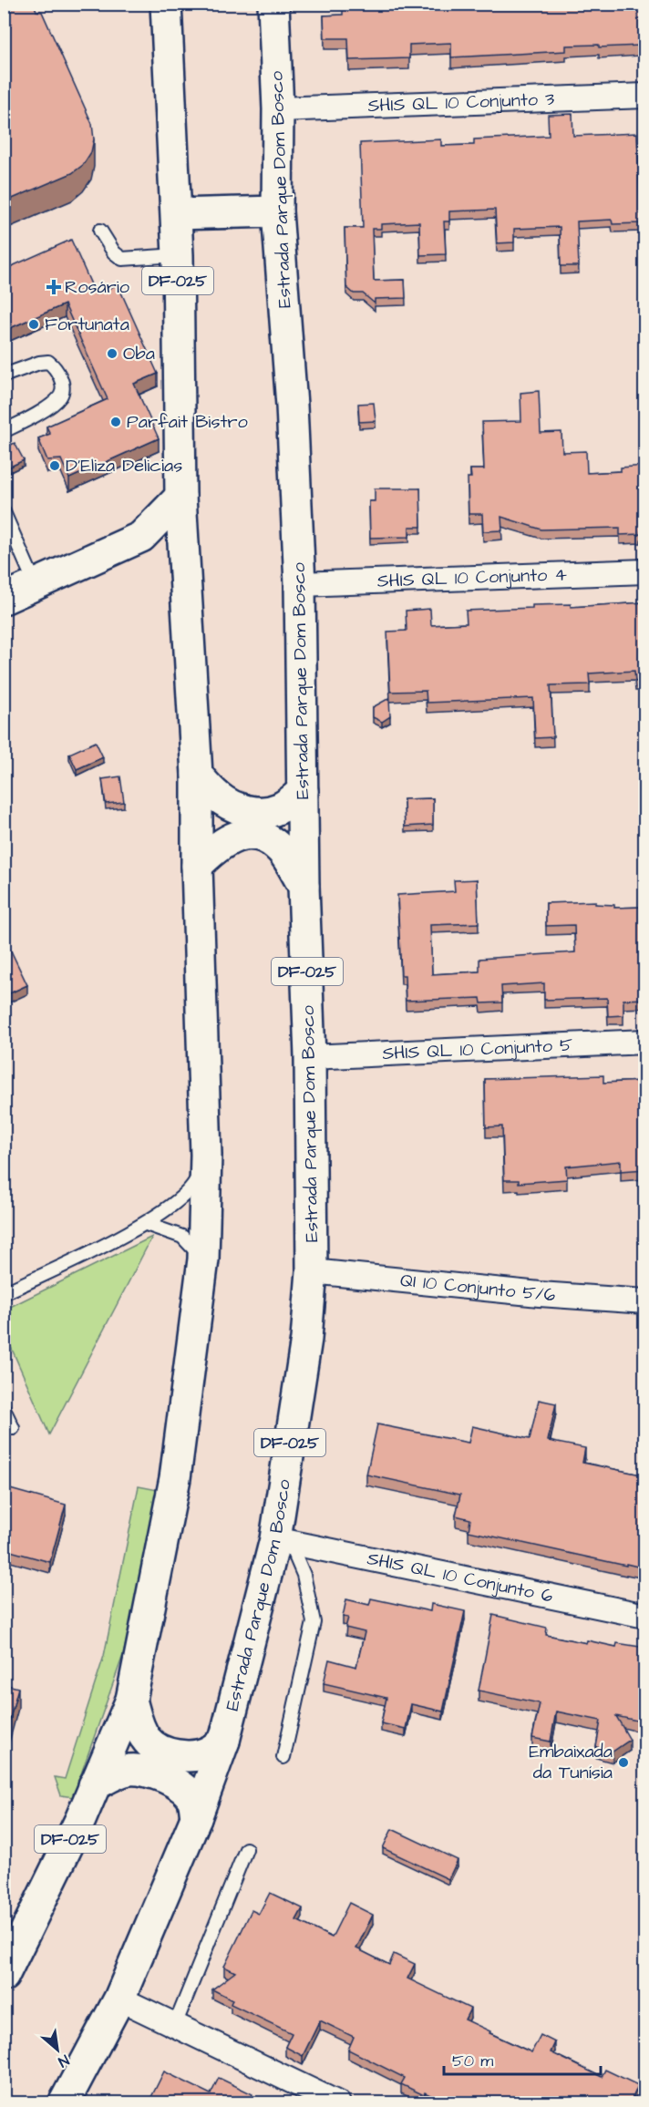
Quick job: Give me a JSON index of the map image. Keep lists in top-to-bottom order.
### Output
{
  "streets": {
    "main road": ["Estrada Parque Dom Bosco", "DF-025"],
    "street": [
      "SHIS QL 10 Conjunto 3",
      "SHIS QL 10 Conjunto 4",
      "SHIS QL 10 Conjunto 5",
      "QI 10 Conjunto 5/6",
      "SHIS QL 10 Conjunto 6"
    ]
  },
  "crossings": [
    ["SHIS QL 10 Conjunto 3", "Estrada Parque Dom Bosco"],
    ["Estrada Parque Dom Bosco", "SHIS QL 10 Conjunto 4"],
    ["Estrada Parque Dom Bosco", "SHIS QL 10 Conjunto 5"],
    ["Estrada Parque Dom Bosco", "QI 10 Conjunto 5/6"],
    ["Estrada Parque Dom Bosco", "SHIS QL 10 Conjunto 6"]
  ],
  "places": {
    "health": ["Rosário"],
    "other": [
      "Fortunata",
      "Oba",
      "Parfait Bistro",
      "D'Eliza Delicias",
      "Embaixada da Tunísia"
    ]
  },
  "scale_bar": "50 m",
  "north": "bottom right"
}
